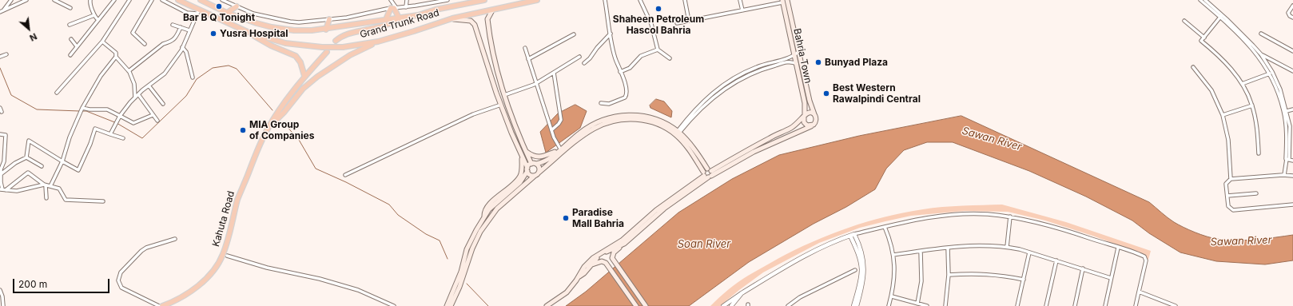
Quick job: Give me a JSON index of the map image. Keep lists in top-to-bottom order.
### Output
{
  "streets": {
    "highway": ["Grand Trunk Road", "Kahuta Road"],
    "main road": ["Bahria Town"]
  },
  "crossings": [
    ["Grand Trunk Road", "Kahuta Road"]
  ],
  "water": ["Sawan River", "Soan River"],
  "places": [
    "Bar B Q Tonight",
    "Shaheen Petroleum Hascol Bahria",
    "Yusra Hospital",
    "Bunyad Plaza",
    "Best Western Rawalpindi Central",
    "MIA Group of Companies",
    "Paradise Mall Bahria"
  ],
  "scale_bar": "200 m",
  "north": "bottom right"
}
